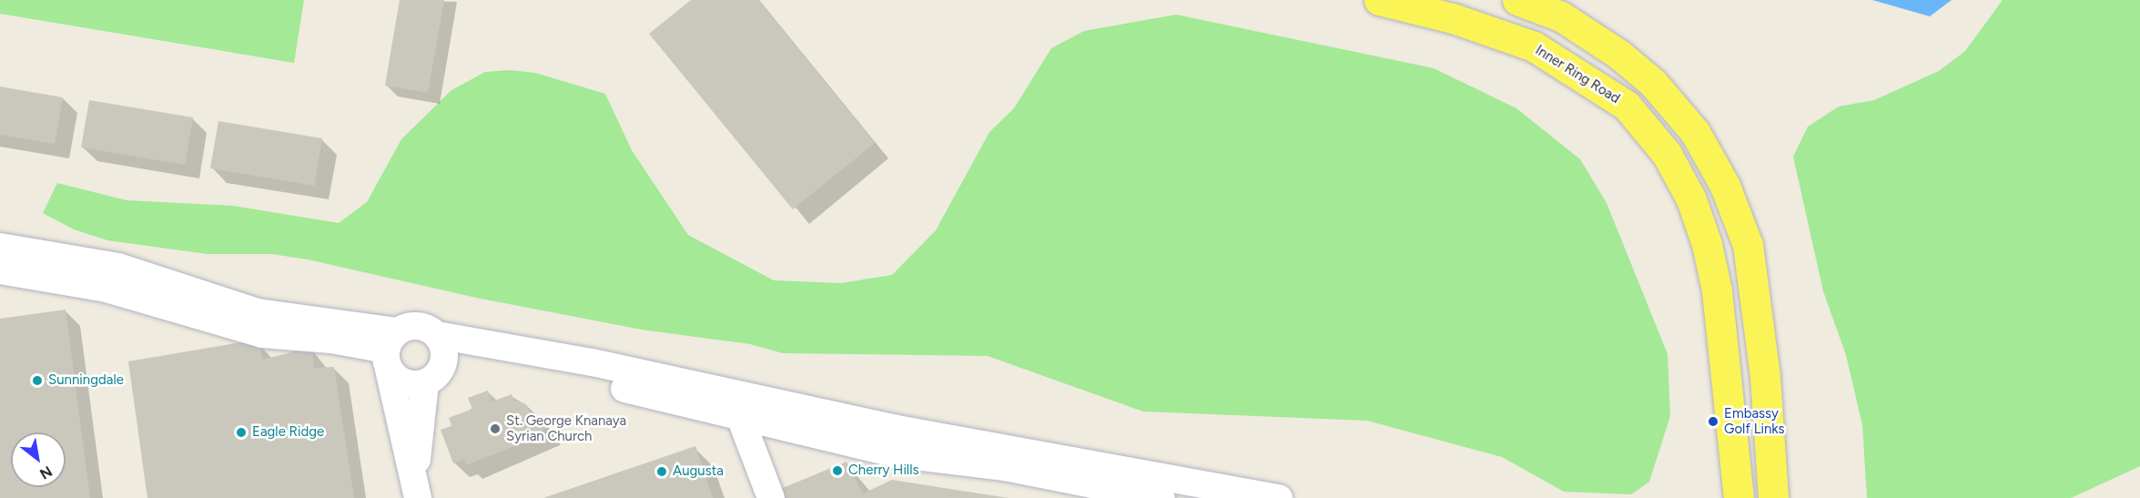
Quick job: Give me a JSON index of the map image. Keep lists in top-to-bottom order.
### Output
{
  "streets": {
    "main road": ["Inner Ring Road"]
  },
  "places": [
    "Sunningdale",
    "Embassy Golf Links",
    "St. George Knanaya Syrian Church",
    "Eagle Ridge",
    "Cherry Hills",
    "Augusta"
  ],
  "north": "bottom right"
}
